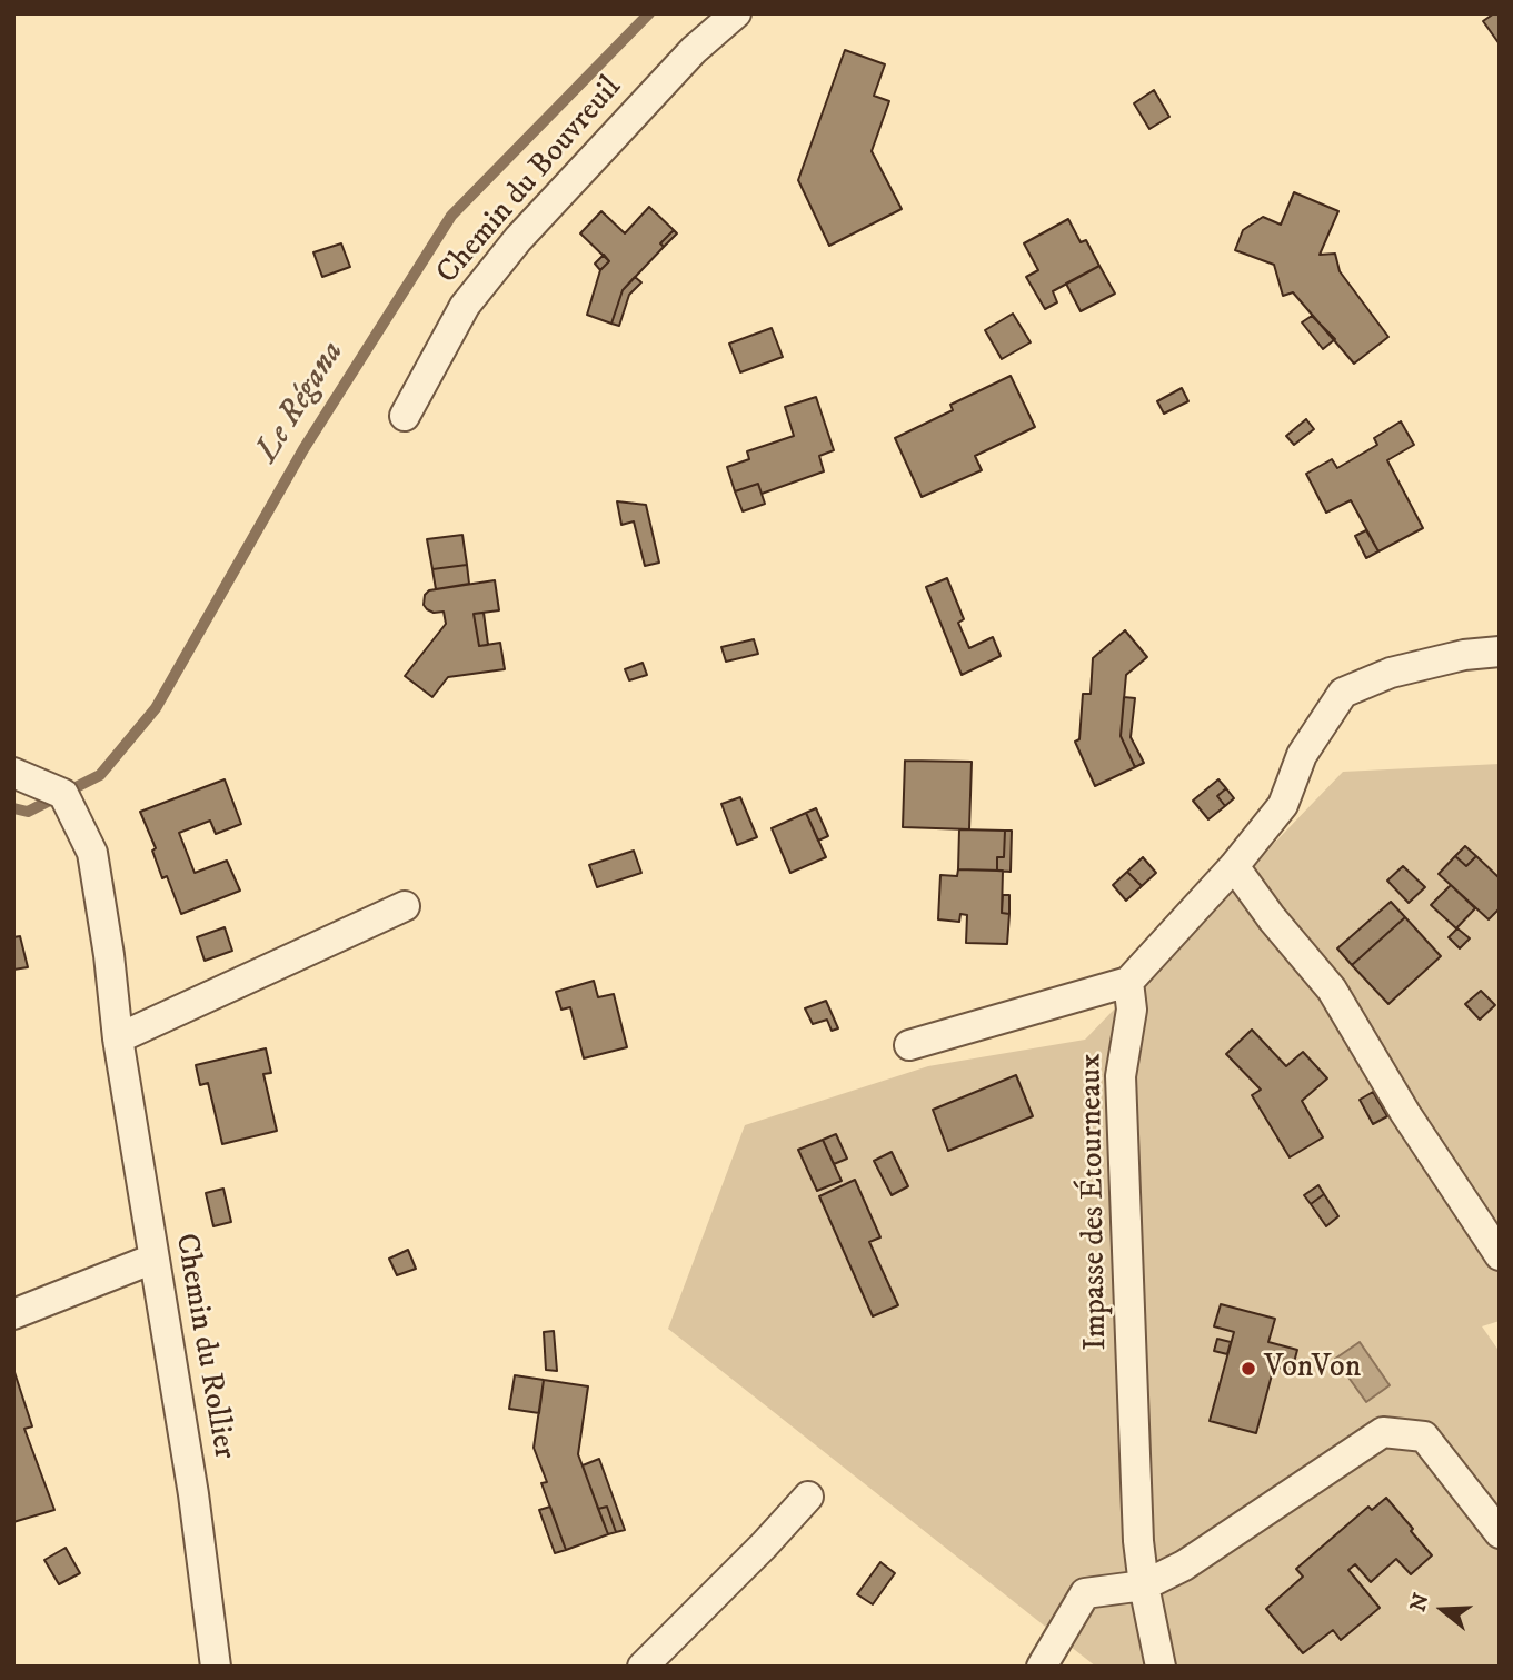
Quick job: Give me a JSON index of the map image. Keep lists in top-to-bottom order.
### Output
{
  "streets": {
    "street": ["Chemin du Bouvreuil", "Impasse des Étourneaux", "Chemin du Rollier"]
  },
  "water": ["Le Régana"],
  "places": ["VonVon"],
  "north": "left"
}
